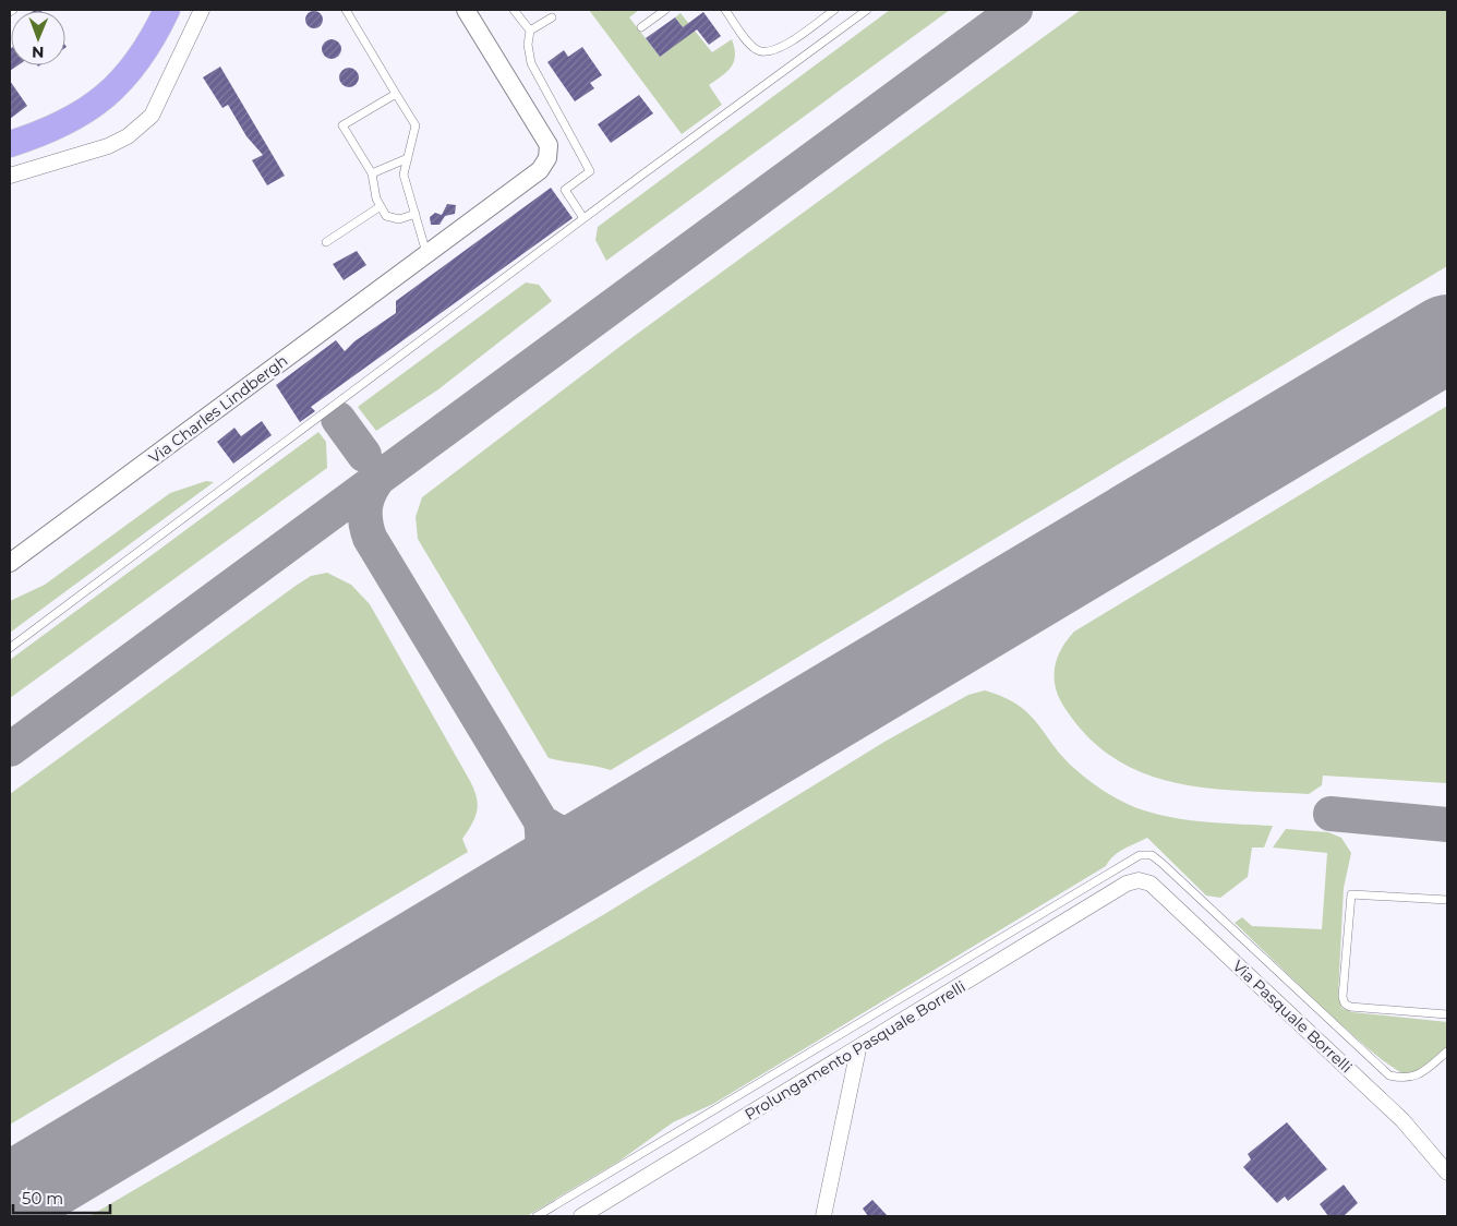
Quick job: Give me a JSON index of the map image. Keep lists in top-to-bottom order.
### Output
{
  "streets": {
    "street": ["Via Charles Lindbergh", "Via Pasquale Borrelli", "Prolungamento Pasquale Borrelli"]
  },
  "crossings": [
    ["Via Pasquale Borrelli", "Prolungamento Pasquale Borrelli"]
  ],
  "scale_bar": "50 m",
  "north": "bottom"
}
